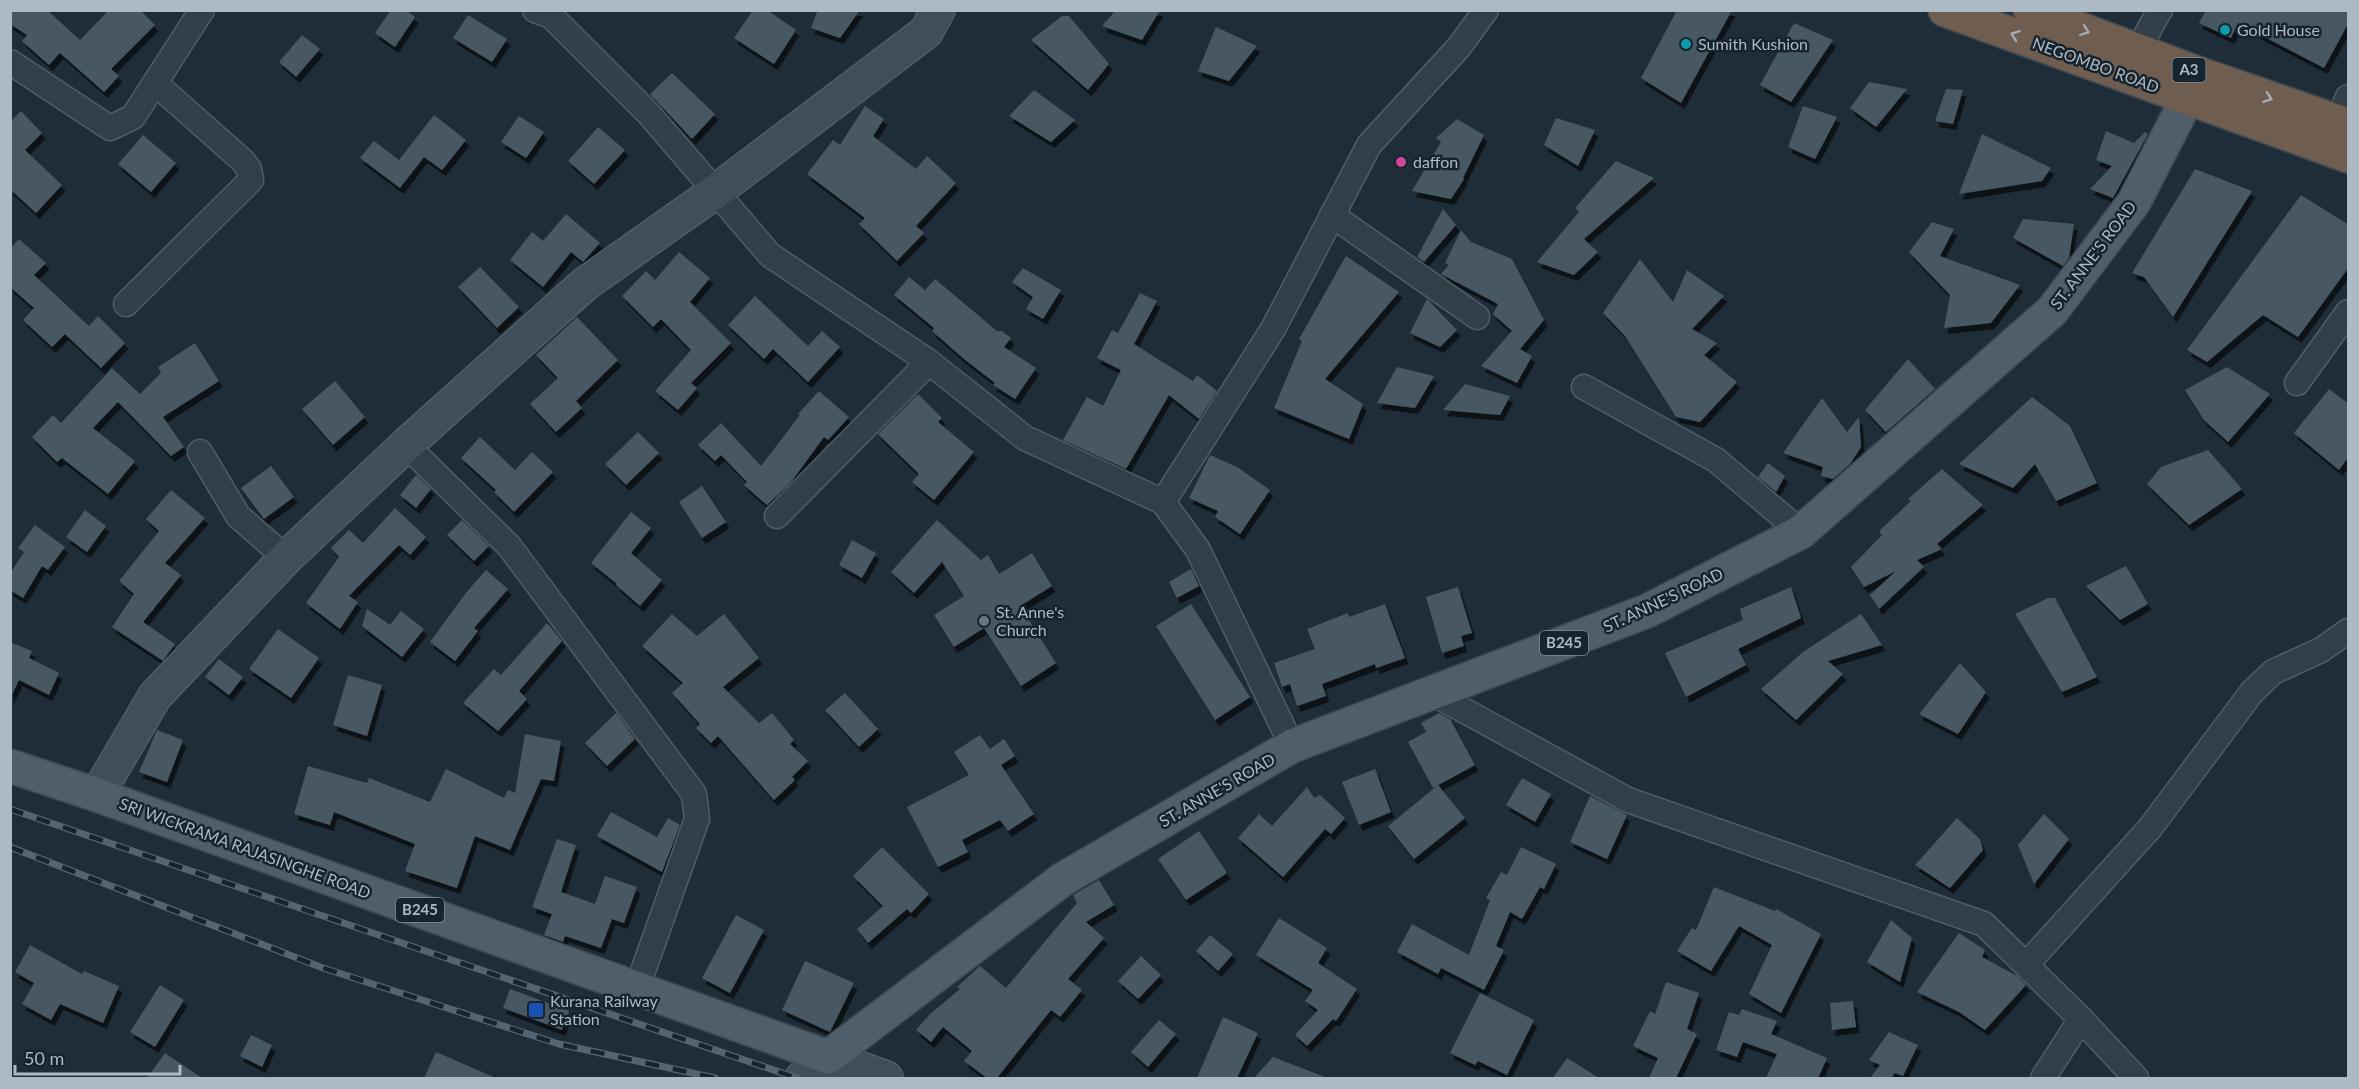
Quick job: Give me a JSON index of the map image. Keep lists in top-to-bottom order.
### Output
{
  "streets": {
    "highway": ["NEGOMBO ROAD", "A3"],
    "main road": ["ST. ANNE'S ROAD", "B245", "SRI WICKRAMA RAJASINGHE ROAD"]
  },
  "crossings": [
    ["NEGOMBO ROAD", "ST. ANNE'S ROAD"],
    ["ST. ANNE'S ROAD", "SRI WICKRAMA RAJASINGHE ROAD"]
  ],
  "places": {
    "other": [
      "Gold House",
      "Sumith Kushion",
      "daffon",
      "St. Anne's Church"
    ],
    "transit": ["Kurana Railway Station"]
  },
  "scale_bar": "50 m"
}
